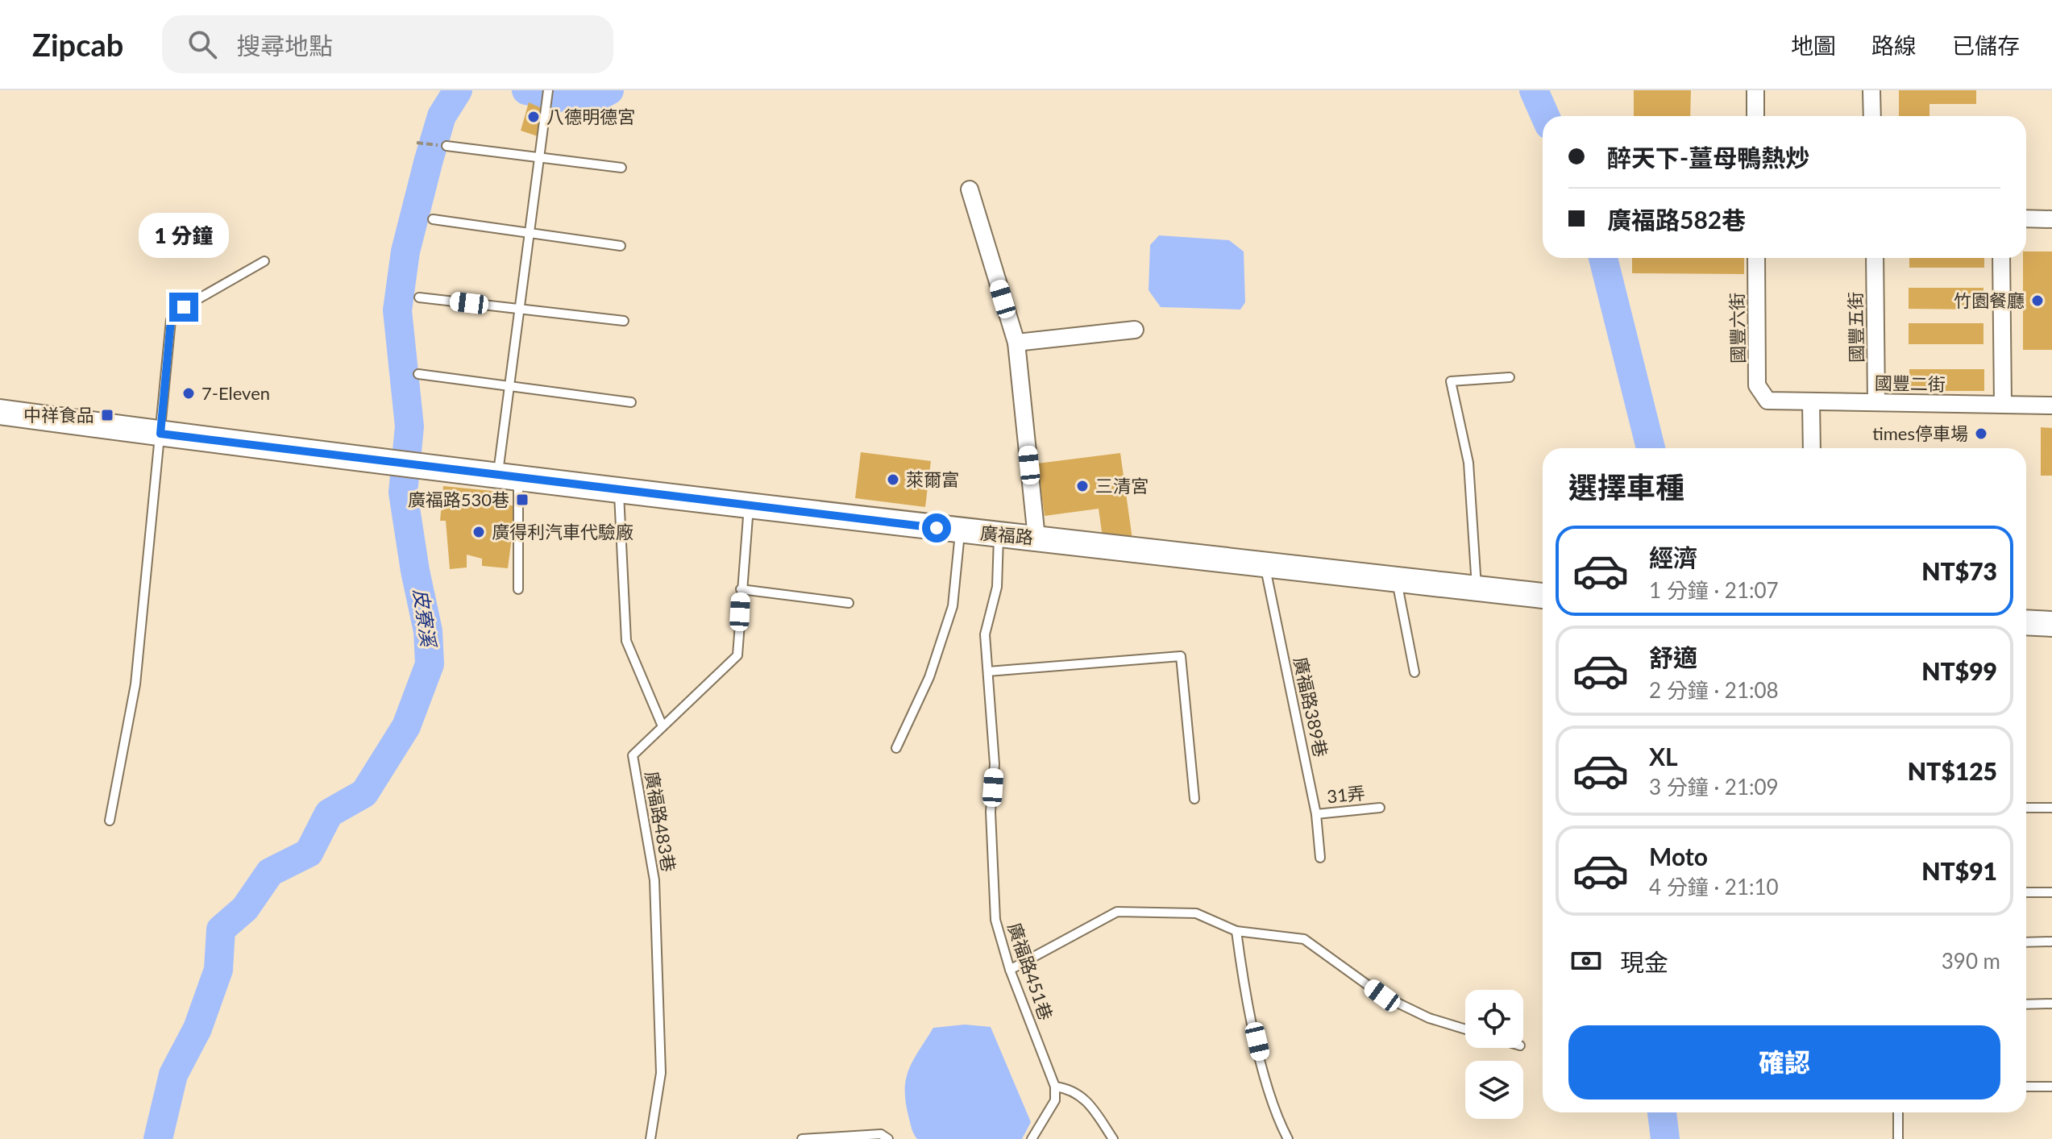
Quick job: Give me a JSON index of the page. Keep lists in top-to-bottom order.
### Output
{
  "streets": {
    "street": [
      "國豐五街",
      "國豐六街",
      "國豐二街",
      "廣福路"
    ],
    "lane": [
      "廣福路389巷",
      "31弄",
      "廣福路483巷",
      "廣福路451巷"
    ]
  },
  "crossings": [
    ["國豐五街", "國豐二街"],
    ["國豐六街", "國豐二街"],
    ["廣福路", "廣福路389巷"],
    ["廣福路", "廣福路483巷"],
    ["廣福路", "廣福路451巷"],
    ["廣福路389巷", "31弄"]
  ],
  "water": ["皮寮溪"],
  "places": {
    "other": [
      "八德明德宮",
      "竹園餐廳",
      "7-Eleven",
      "times停車場",
      "萊爾富",
      "三清宮",
      "廣得利汽車代驗廠"
    ],
    "transit": ["中祥食品", "廣福路530巷"]
  },
  "page": {
    "header": "Zipcab",
    "search": "搜尋地點",
    "nav": ["地圖", "路線", "已儲存"],
    "banner": ["醉天下-薑母鴨熱炒", "廣福路582巷"],
    "bubble": "1 分鐘",
    "heading": "選擇車種",
    "list": [
      {
        "name": "經濟",
        "note": "1 分鐘 · 21:07",
        "value": "NT$73"
      },
      {
        "name": "舒適",
        "note": "2 分鐘 · 21:08",
        "value": "NT$99"
      },
      {
        "name": "XL",
        "note": "3 分鐘 · 21:09",
        "value": "NT$125"
      },
      {
        "name": "Moto",
        "note": "4 分鐘 · 21:10",
        "value": "NT$91"
      }
    ],
    "pay": ["現金", "390 m"],
    "buttons": "確認"
  }
}
